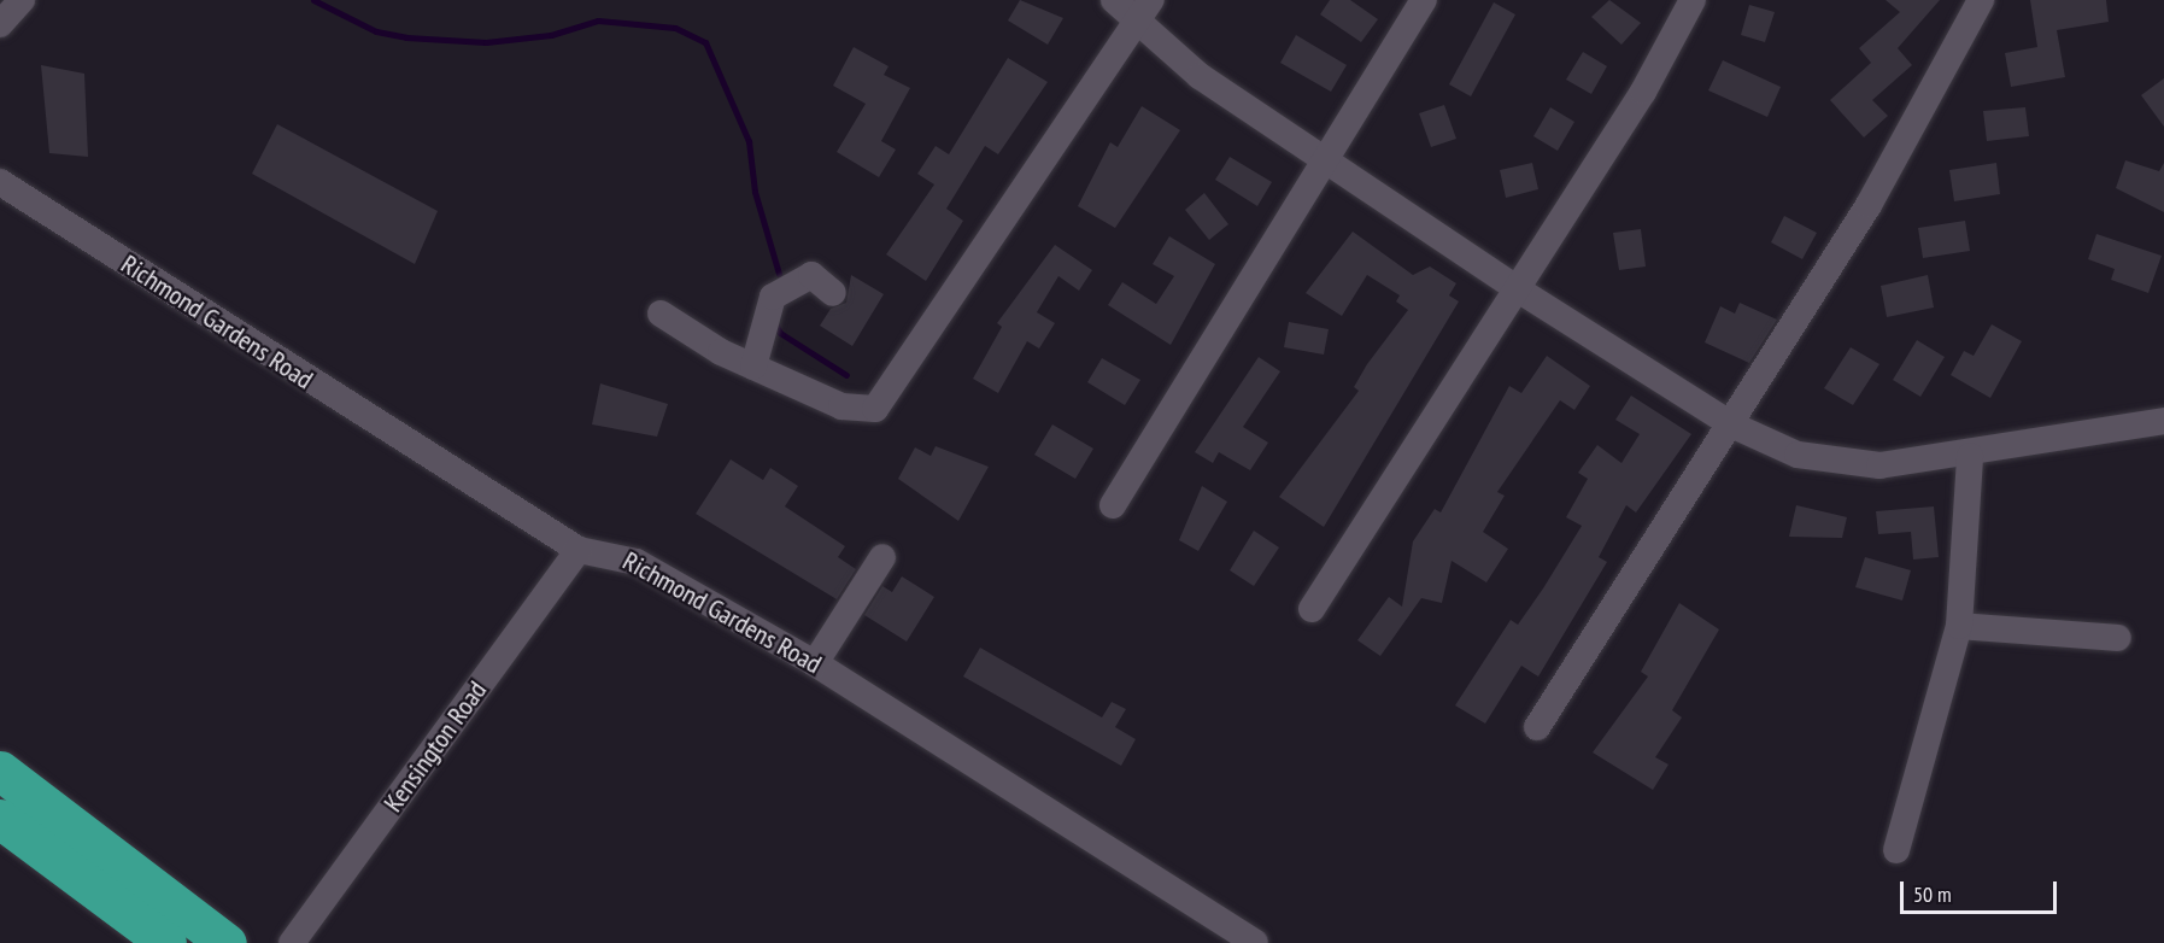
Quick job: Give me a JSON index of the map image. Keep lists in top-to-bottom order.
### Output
{
  "streets": {
    "street": ["Richmond Gardens Road", "Kensington Road"]
  },
  "crossings": [
    ["Richmond Gardens Road", "Kensington Road"]
  ],
  "scale_bar": "50 m"
}
